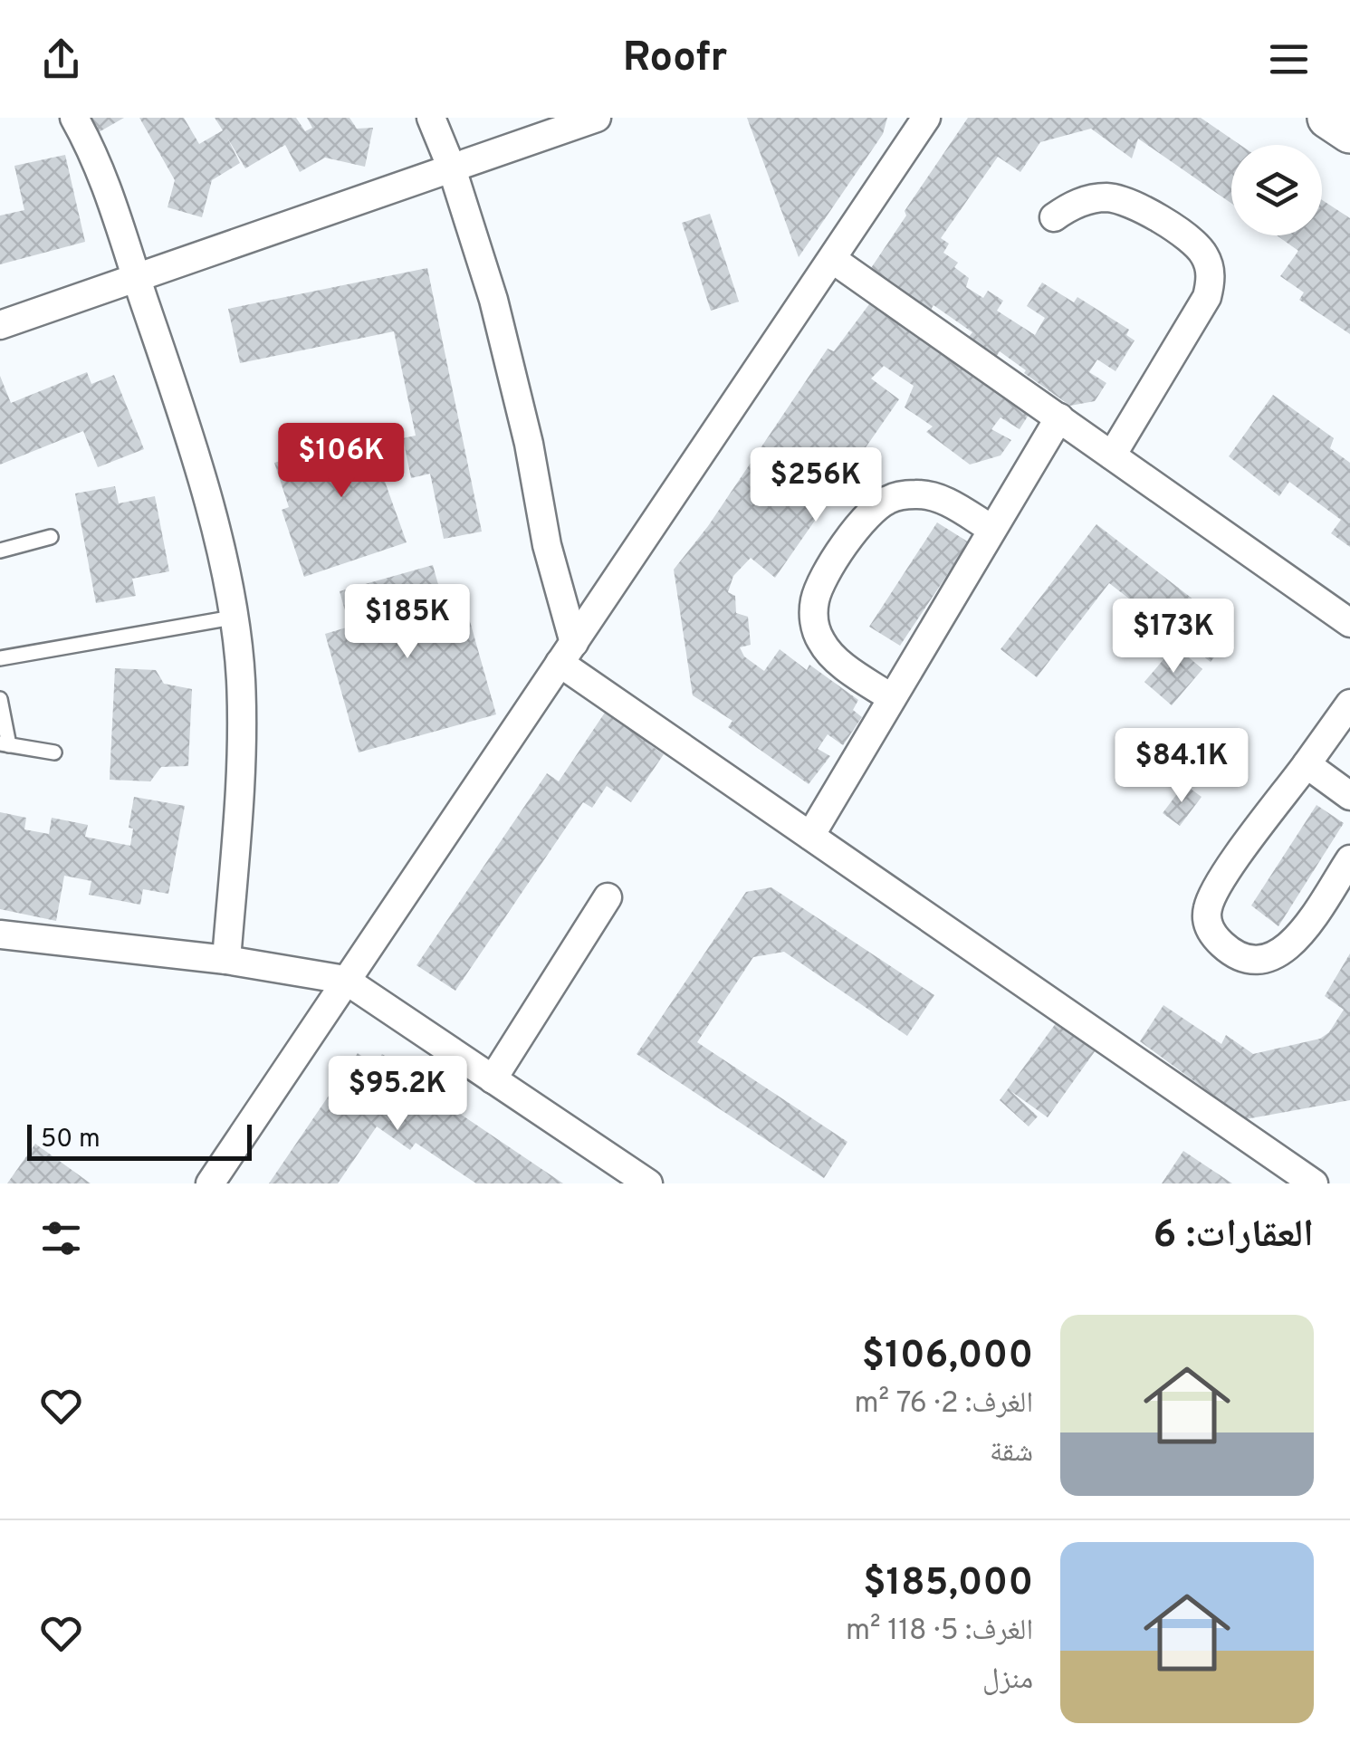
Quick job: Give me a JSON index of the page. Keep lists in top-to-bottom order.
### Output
{
  "scale_bar": "50 m",
  "page": {
    "header": "Roofr",
    "price": [
      "$106K",
      "$256K",
      "$185K",
      "$173K",
      "$84.1K",
      "$95.2K"
    ],
    "scale": "50 m",
    "heading": "العقارات: 6",
    "list": [
      {
        "name": "$106,000",
        "note": "الغرف: 2 · 76 m² · شقة"
      },
      {
        "name": "$185,000",
        "note": "الغرف: 5 · 118 m² · منزل"
      }
    ]
  }
}
